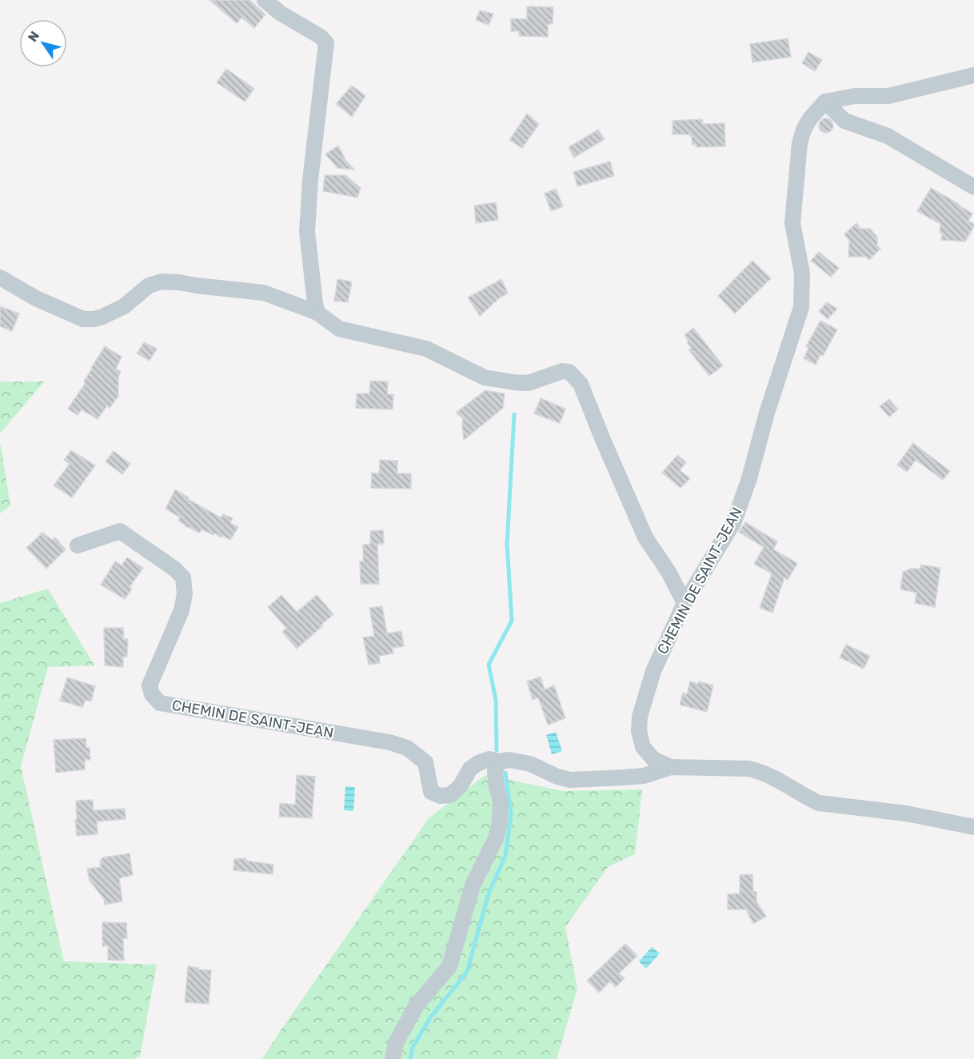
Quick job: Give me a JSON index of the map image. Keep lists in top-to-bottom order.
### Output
{
  "streets": {
    "street": ["CHEMIN DE SAINT-JEAN"]
  },
  "north": "top left"
}
